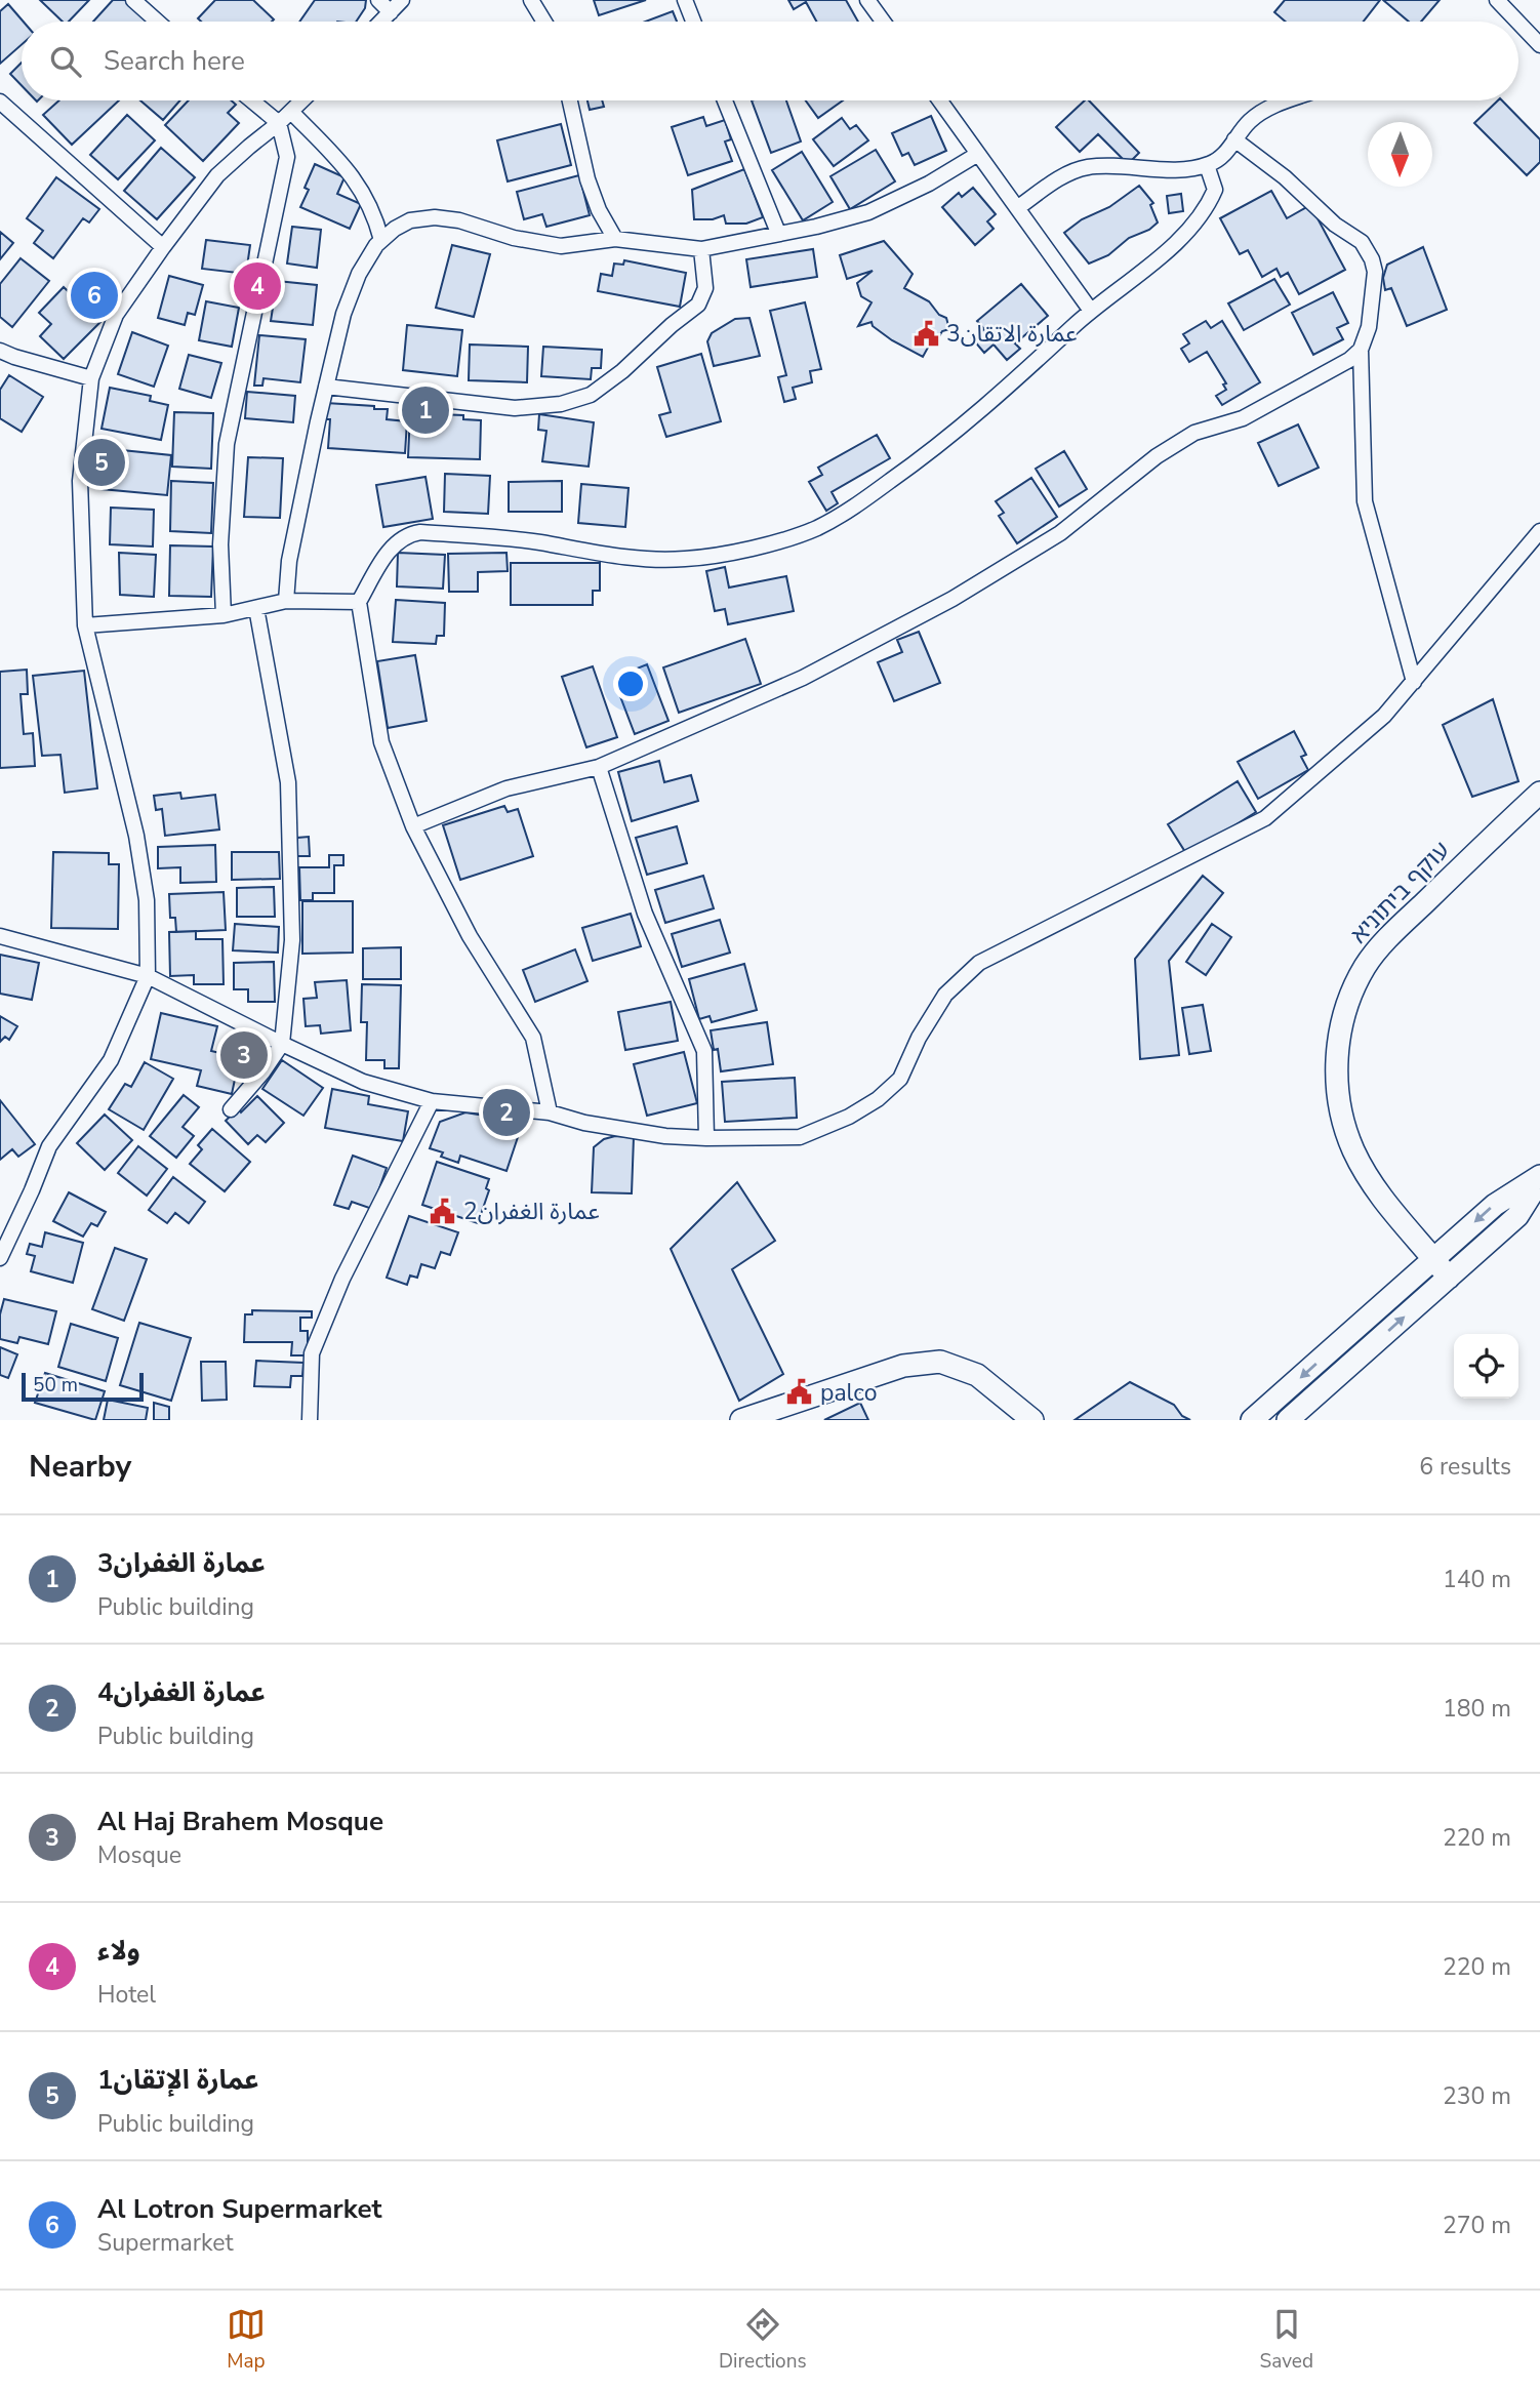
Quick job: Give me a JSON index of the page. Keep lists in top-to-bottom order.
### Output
{
  "streets": {
    "street": ["עוקף ביתוניא"]
  },
  "places": {
    "public building": ["عمارة الاتقان3", "عمارة الغفران2", "palco"]
  },
  "scale_bar": "50 m",
  "north": "bottom",
  "page": {
    "search": "Search here",
    "pins": [
      "4",
      "6",
      "1",
      "5",
      "3",
      "2"
    ],
    "scale": "50 m",
    "heading": ["Nearby", "6 results"],
    "list": [
      {
        "mark": "1",
        "name": "عمارة الغفران3",
        "note": "Public building",
        "value": "140 m"
      },
      {
        "mark": "2",
        "name": "عمارة الغفران4",
        "note": "Public building",
        "value": "180 m"
      },
      {
        "mark": "3",
        "name": "Al Haj Brahem Mosque",
        "note": "Mosque",
        "value": "220 m"
      },
      {
        "mark": "4",
        "name": "ولاء",
        "note": "Hotel",
        "value": "220 m"
      },
      {
        "mark": "5",
        "name": "عمارة الإتقان1",
        "note": "Public building",
        "value": "230 m"
      },
      {
        "mark": "6",
        "name": "Al Lotron Supermarket",
        "note": "Supermarket",
        "value": "270 m"
      }
    ],
    "nav": ["Map", "Directions", "Saved"]
  }
}
